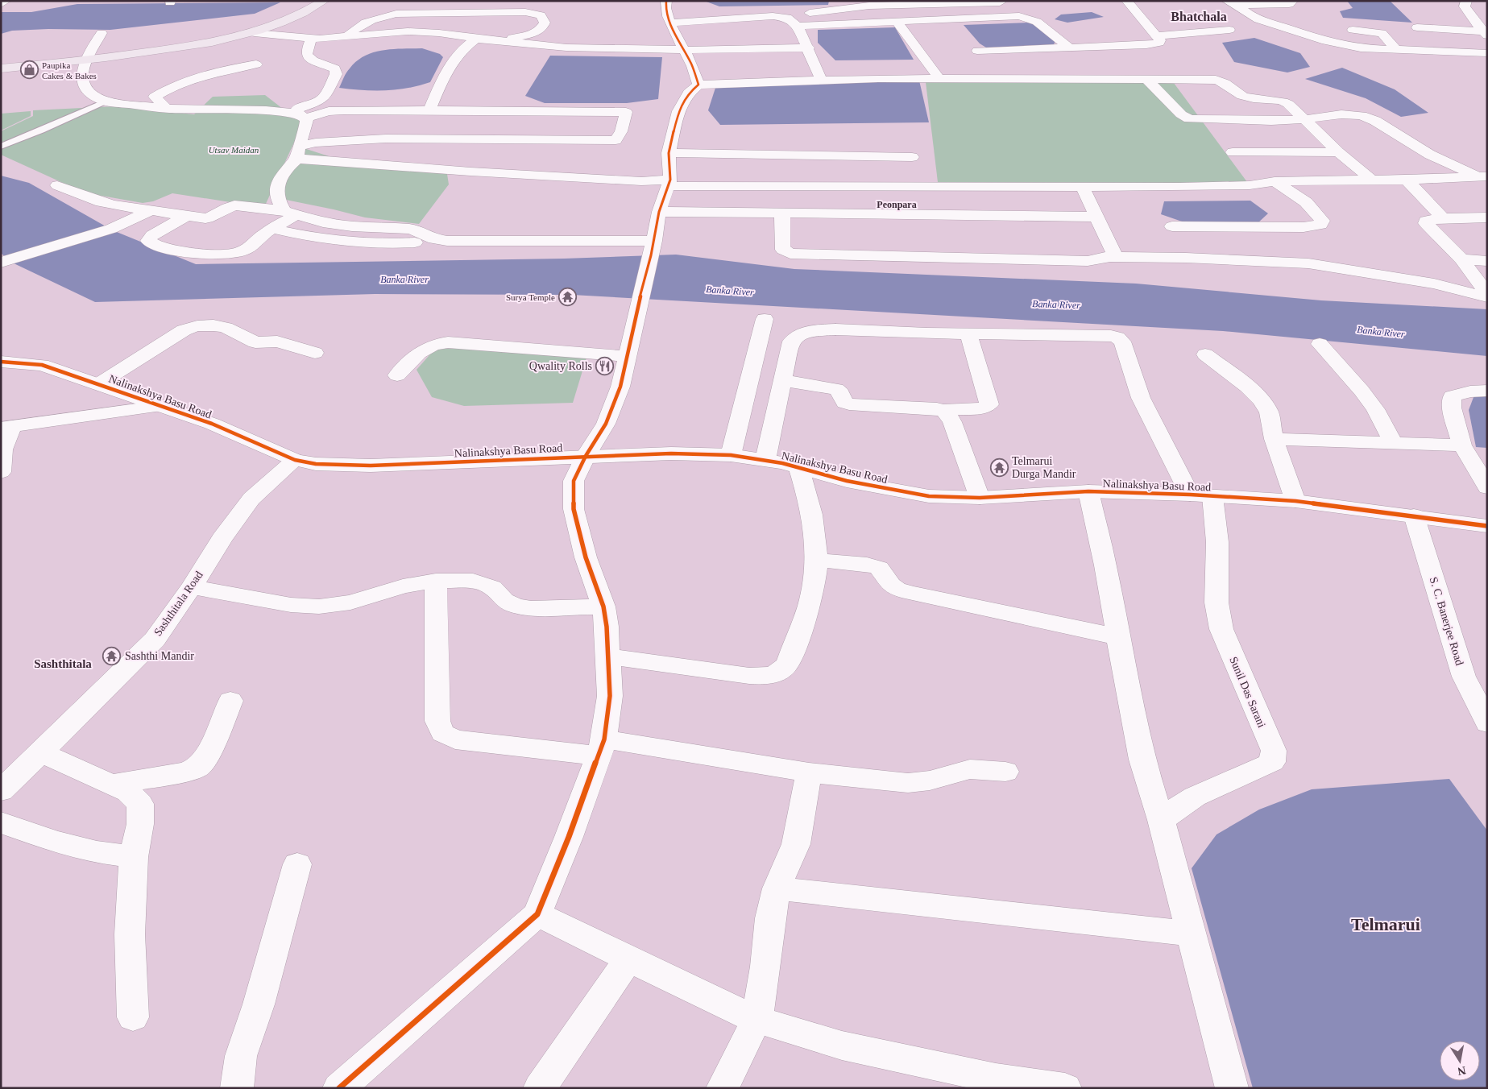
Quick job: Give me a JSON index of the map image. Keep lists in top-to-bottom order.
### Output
{
  "streets": {
    "street": [
      "Nalinakshya Basu Road",
      "Sashthitala Road",
      "S. C. Banerjee Road",
      "Sunil Das Sarani"
    ]
  },
  "crossings": [
    ["Nalinakshya Basu Road", "Sashthitala Road"],
    ["Nalinakshya Basu Road", "S. C. Banerjee Road"],
    ["Nalinakshya Basu Road", "Sunil Das Sarani"]
  ],
  "districts": [
    "Bhatchala",
    "Peonpara",
    "Sashthitala",
    "Telmarui"
  ],
  "water": ["Banka River"],
  "parks": ["Utsav Maidan"],
  "places": {
    "shop": ["Paupika Cakes & Bakes"],
    "temple": ["Surya Temple", "Telmarui Durga Mandir", "Sashthi Mandir"],
    "restaurant": ["Qwality Rolls"]
  },
  "north": "bottom"
}
